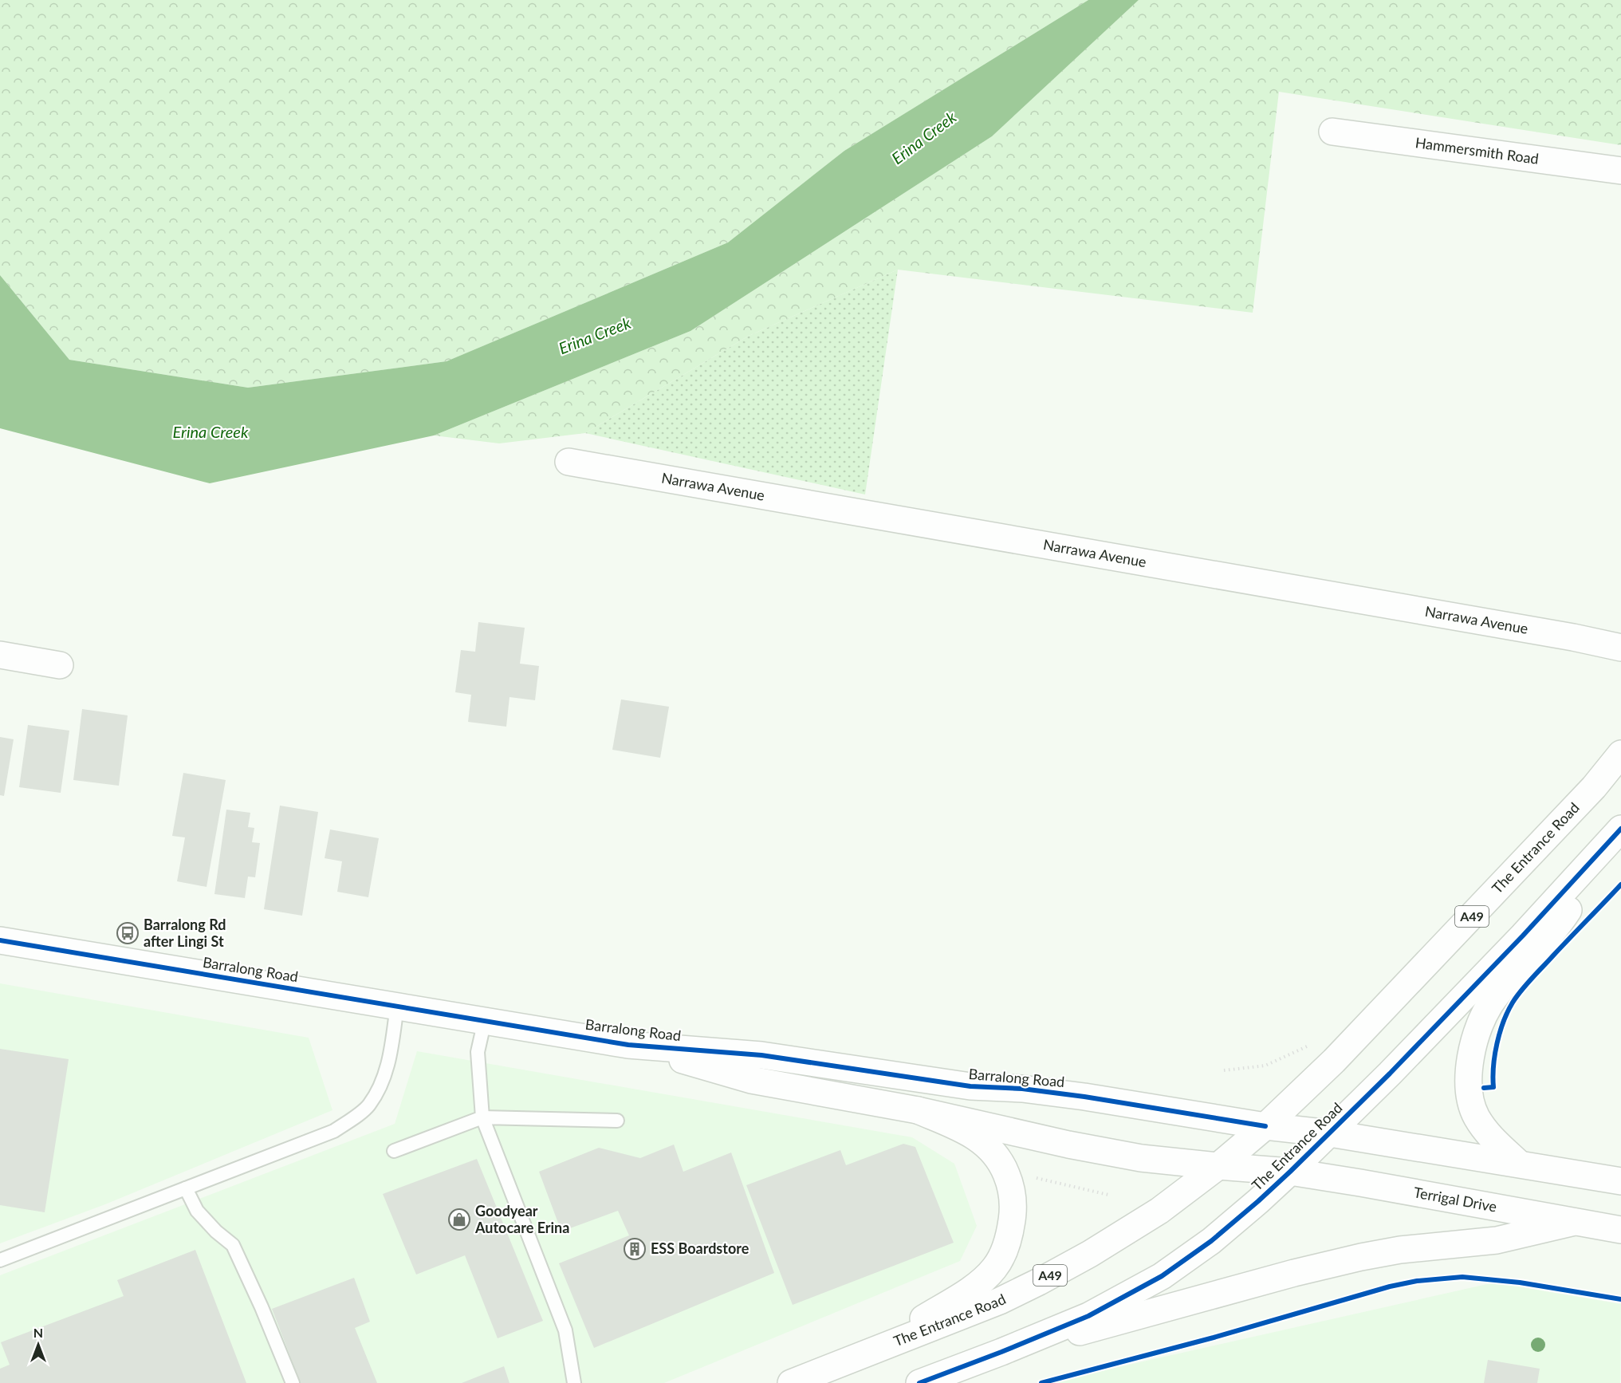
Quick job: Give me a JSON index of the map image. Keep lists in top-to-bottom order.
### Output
{
  "streets": {
    "main road": [
      "Hammersmith Road",
      "Narrawa Avenue",
      "The Entrance Road",
      "A49",
      "Barralong Road",
      "Terrigal Drive"
    ]
  },
  "crossings": [
    ["The Entrance Road", "Barralong Road"],
    ["The Entrance Road", "Terrigal Drive"],
    ["Barralong Road", "Terrigal Drive"]
  ],
  "water": ["Erina Creek"],
  "places": {
    "bus stop": ["Barralong Rd after Lingi St"],
    "shop": ["Goodyear Autocare Erina"],
    "building": ["ESS Boardstore"]
  },
  "north": "top"
}
